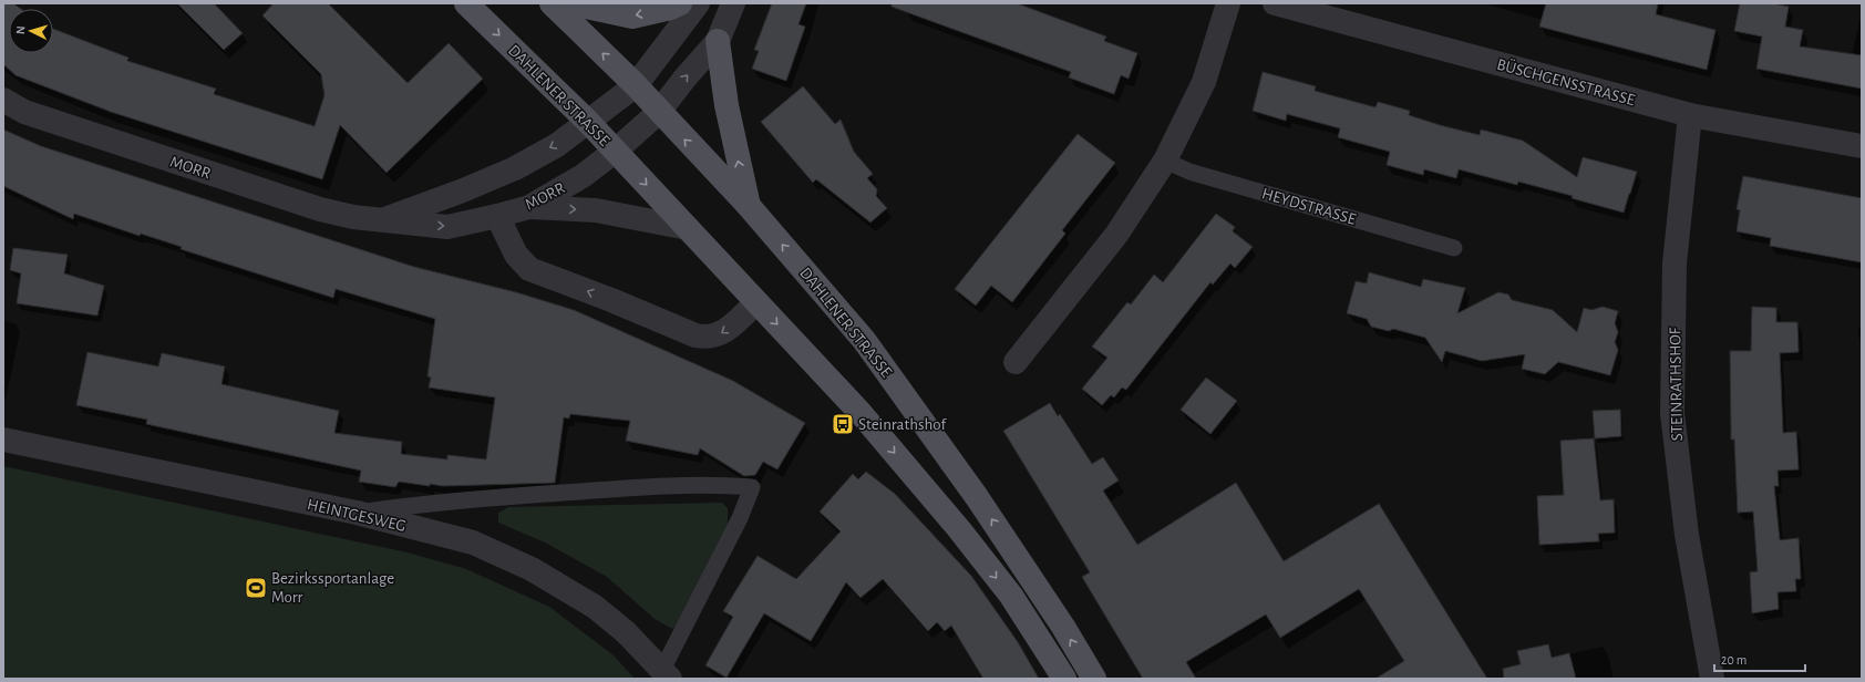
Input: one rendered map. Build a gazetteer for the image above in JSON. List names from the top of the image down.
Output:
{
  "streets": {
    "main road": ["DAHLENER STRASSE"],
    "street": [
      "BÜSCHGENSSTRASSE",
      "MORR",
      "STEINRATHSHOF",
      "HEINTGESWEG"
    ],
    "lane": ["HEYDSTRASSE"]
  },
  "crossings": [
    ["BÜSCHGENSSTRASSE", "STEINRATHSHOF"],
    ["DAHLENER STRASSE", "MORR"]
  ],
  "places": {
    "bus stop": ["Steinrathshof"],
    "sports": ["Bezirkssportanlage Morr"]
  },
  "scale_bar": "20 m",
  "north": "left"
}
